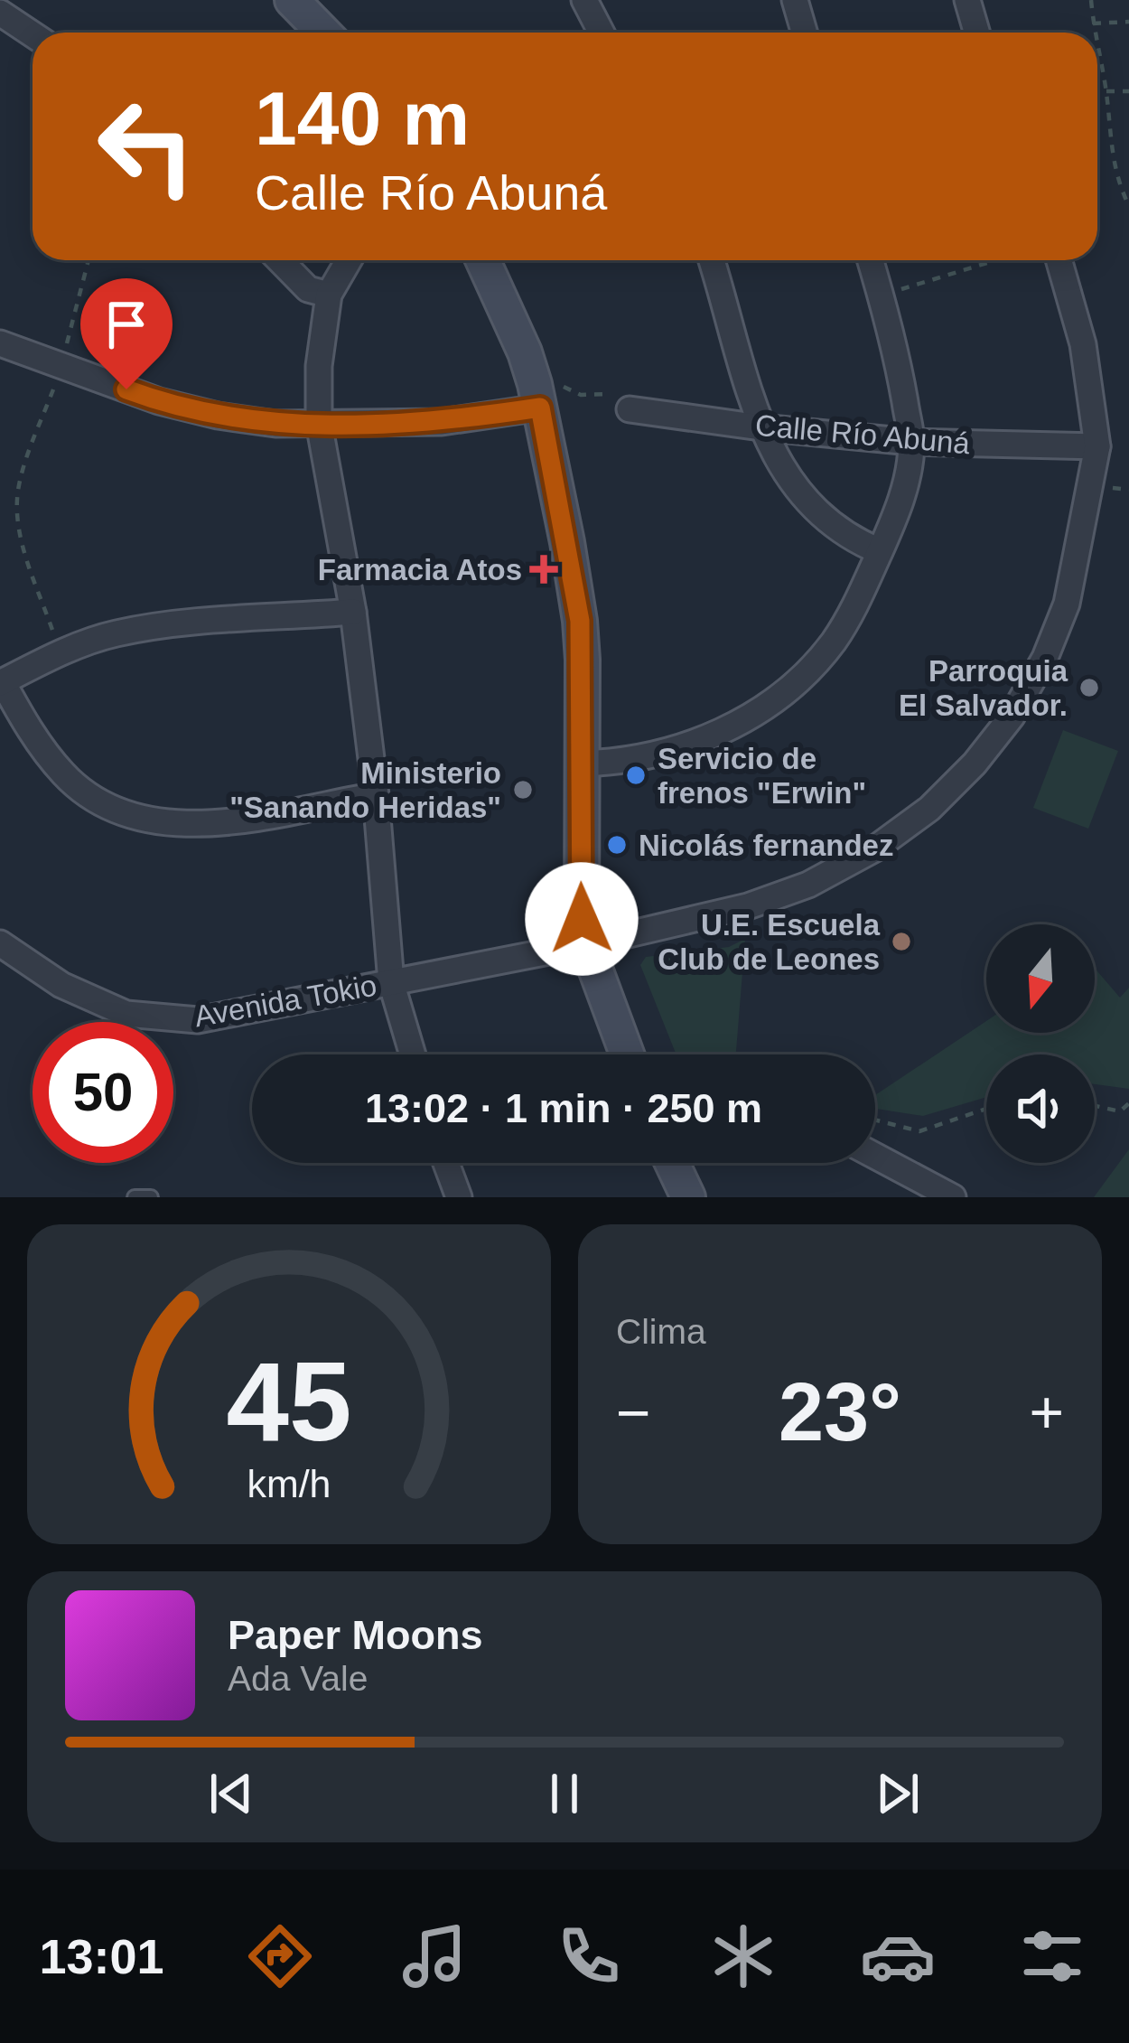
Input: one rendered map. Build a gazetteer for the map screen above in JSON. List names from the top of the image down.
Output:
{
  "streets": {
    "street": ["Calle Río Abuná", "Avenida Tokio"]
  },
  "crossings": [
    ["Calle Río Abuná", "Avenida Tokio"]
  ],
  "places": {
    "health": ["Farmacia Atos"],
    "other": [
      "Parroquia El Salvador.",
      "Servicio de frenos \"Erwin\"",
      "Ministerio \"Sanando Heridas\"",
      "Nicolás fernandez",
      "U.E. Escuela Club de Leones"
    ]
  },
  "north": "bottom",
  "page": {
    "turn": ["140 m", "Calle Río Abuná"],
    "limit": "50",
    "trip": "13:02 · 1 min · 250 m",
    "tile": "Clima",
    "heat": ["−", "23°", "+"],
    "song": ["Paper Moons", "Ada Vale"],
    "tabs": "13:01",
    "gauge": ["45", "km/h"]
  }
}
